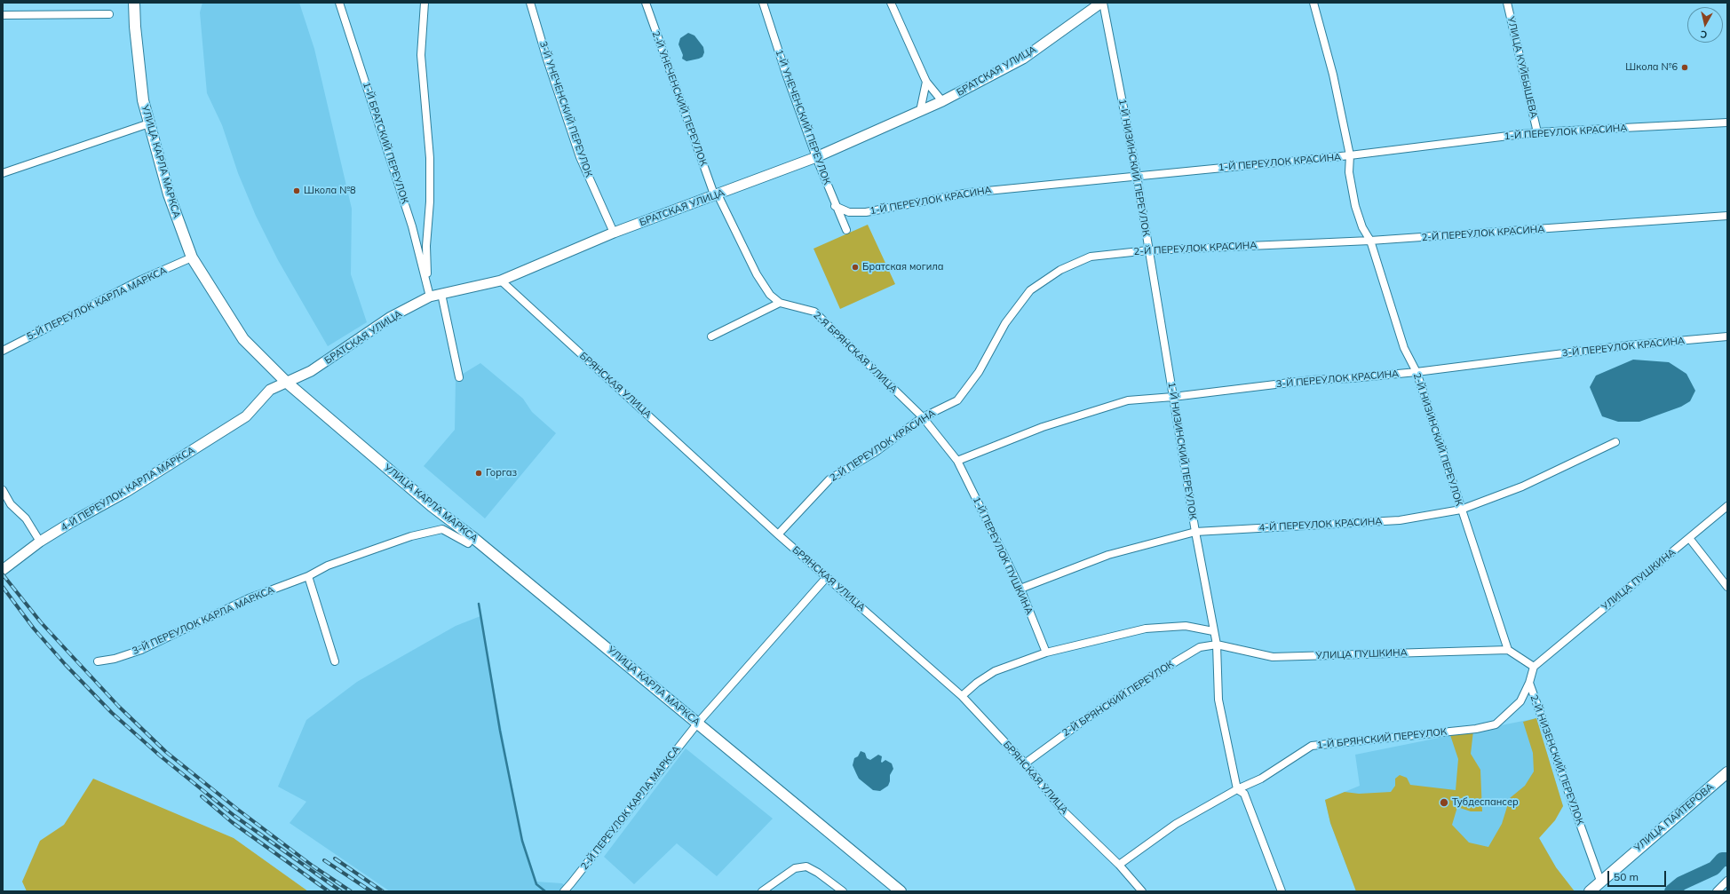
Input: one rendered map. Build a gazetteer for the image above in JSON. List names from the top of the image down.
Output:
{
  "streets": {
    "main road": ["УЛИЦА КАРЛА МАРКСА", "УЛИЦА ПАЙТЕРОВА"],
    "street": [
      "УЛИЦА КУЙБЫШЕВА",
      "БРАТСКАЯ УЛИЦА",
      "2-Й УНЕЧЕНСКИЙ ПЕРЕУЛОК",
      "3-Й УНЕЧЕНСКИЙ ПЕРЕУЛОК",
      "1-Й УНЕЧЕНСКИЙ ПЕРЕУЛОК",
      "1-Й ПЕРЕУЛОК КРАСИНА",
      "1-Й БРАТСКИЙ ПЕРЕУЛОК",
      "1-Й НИЗИНСКИЙ ПЕРЕУЛОК",
      "2-Й ПЕРЕУЛОК КРАСИНА",
      "5-Й ПЕРЕУЛОК КАРЛА МАРКСА",
      "3-Й ПЕРЕУЛОК КРАСИНА",
      "2-Я БРЯНСКАЯ УЛИЦА",
      "БРЯНСКАЯ УЛИЦА",
      "2-Й НИЗИНСКИЙ ПЕРЕУЛОК",
      "4-Й ПЕРЕУЛОК КАРЛА МАРКСА",
      "4-Й ПЕРЕУЛОК КРАСИНА",
      "1-Й ПЕРЕУЛОК ПУШКИНА",
      "УЛИЦА ПУШКИНА",
      "3-Й ПЕРЕУЛОК КАРЛА МАРКСА",
      "2-Й БРЯНСКИЙ ПЕРЕУЛОК",
      "1-Й БРЯНСКИЙ ПЕРЕУЛОК",
      "2-Й НИЗЕНСКИЙ ПЕРЕУЛОК",
      "2-Й ПЕРЕУЛОК КАРЛА МАРКСА"
    ]
  },
  "crossings": [
    ["УЛИЦА КУЙБЫШЕВА", "1-Й ПЕРЕУЛОК КРАСИНА"],
    ["БРАТСКАЯ УЛИЦА", "2-Й УНЕЧЕНСКИЙ ПЕРЕУЛОК"],
    ["БРАТСКАЯ УЛИЦА", "3-Й УНЕЧЕНСКИЙ ПЕРЕУЛОК"],
    ["БРАТСКАЯ УЛИЦА", "1-Й УНЕЧЕНСКИЙ ПЕРЕУЛОК"],
    ["БРАТСКАЯ УЛИЦА", "1-Й БРАТСКИЙ ПЕРЕУЛОК"],
    ["БРАТСКАЯ УЛИЦА", "УЛИЦА КАРЛА МАРКСА"],
    ["БРАТСКАЯ УЛИЦА", "1-Й НИЗИНСКИЙ ПЕРЕУЛОК"],
    ["БРАТСКАЯ УЛИЦА", "БРЯНСКАЯ УЛИЦА"],
    ["БРАТСКАЯ УЛИЦА", "4-Й ПЕРЕУЛОК КАРЛА МАРКСА"],
    ["1-Й УНЕЧЕНСКИЙ ПЕРЕУЛОК", "1-Й ПЕРЕУЛОК КРАСИНА"],
    ["1-Й ПЕРЕУЛОК КРАСИНА", "1-Й НИЗИНСКИЙ ПЕРЕУЛОК"],
    ["1-Й ПЕРЕУЛОК КРАСИНА", "2-Й НИЗИНСКИЙ ПЕРЕУЛОК"],
    ["УЛИЦА КАРЛА МАРКСА", "5-Й ПЕРЕУЛОК КАРЛА МАРКСА"],
    ["УЛИЦА КАРЛА МАРКСА", "4-Й ПЕРЕУЛОК КАРЛА МАРКСА"],
    ["УЛИЦА КАРЛА МАРКСА", "3-Й ПЕРЕУЛОК КАРЛА МАРКСА"],
    ["УЛИЦА КАРЛА МАРКСА", "2-Й ПЕРЕУЛОК КАРЛА МАРКСА"],
    ["1-Й НИЗИНСКИЙ ПЕРЕУЛОК", "2-Й ПЕРЕУЛОК КРАСИНА"],
    ["1-Й НИЗИНСКИЙ ПЕРЕУЛОК", "3-Й ПЕРЕУЛОК КРАСИНА"],
    ["1-Й НИЗИНСКИЙ ПЕРЕУЛОК", "4-Й ПЕРЕУЛОК КРАСИНА"],
    ["1-Й НИЗИНСКИЙ ПЕРЕУЛОК", "УЛИЦА ПУШКИНА"],
    ["1-Й НИЗИНСКИЙ ПЕРЕУЛОК", "2-Й БРЯНСКИЙ ПЕРЕУЛОК"],
    ["1-Й НИЗИНСКИЙ ПЕРЕУЛОК", "1-Й БРЯНСКИЙ ПЕРЕУЛОК"],
    ["2-Й ПЕРЕУЛОК КРАСИНА", "2-Я БРЯНСКАЯ УЛИЦА"],
    ["2-Й ПЕРЕУЛОК КРАСИНА", "БРЯНСКАЯ УЛИЦА"],
    ["2-Й ПЕРЕУЛОК КРАСИНА", "2-Й НИЗИНСКИЙ ПЕРЕУЛОК"],
    ["3-Й ПЕРЕУЛОК КРАСИНА", "2-Я БРЯНСКАЯ УЛИЦА"],
    ["3-Й ПЕРЕУЛОК КРАСИНА", "2-Й НИЗИНСКИЙ ПЕРЕУЛОК"],
    ["3-Й ПЕРЕУЛОК КРАСИНА", "1-Й ПЕРЕУЛОК ПУШКИНА"],
    ["2-Я БРЯНСКАЯ УЛИЦА", "1-Й ПЕРЕУЛОК ПУШКИНА"],
    ["БРЯНСКАЯ УЛИЦА", "2-Й БРЯНСКИЙ ПЕРЕУЛОК"],
    ["БРЯНСКАЯ УЛИЦА", "1-Й БРЯНСКИЙ ПЕРЕУЛОК"],
    ["БРЯНСКАЯ УЛИЦА", "2-Й ПЕРЕУЛОК КАРЛА МАРКСА"],
    ["2-Й НИЗИНСКИЙ ПЕРЕУЛОК", "4-Й ПЕРЕУЛОК КРАСИНА"],
    ["2-Й НИЗИНСКИЙ ПЕРЕУЛОК", "УЛИЦА ПУШКИНА"],
    ["4-Й ПЕРЕУЛОК КРАСИНА", "1-Й ПЕРЕУЛОК ПУШКИНА"],
    ["УЛИЦА ПУШКИНА", "2-Й БРЯНСКИЙ ПЕРЕУЛОК"],
    ["УЛИЦА ПУШКИНА", "2-Й НИЗЕНСКИЙ ПЕРЕУЛОК"],
    ["1-Й БРЯНСКИЙ ПЕРЕУЛОК", "2-Й НИЗЕНСКИЙ ПЕРЕУЛОК"],
    ["2-Й НИЗЕНСКИЙ ПЕРЕУЛОК", "УЛИЦА ПАЙТЕРОВА"]
  ],
  "places": [
    "Школа №6",
    "Школа №8",
    "Братская могила",
    "Горгаз",
    "Тубдеспансер"
  ],
  "scale_bar": "50 m",
  "north": "bottom"
}
